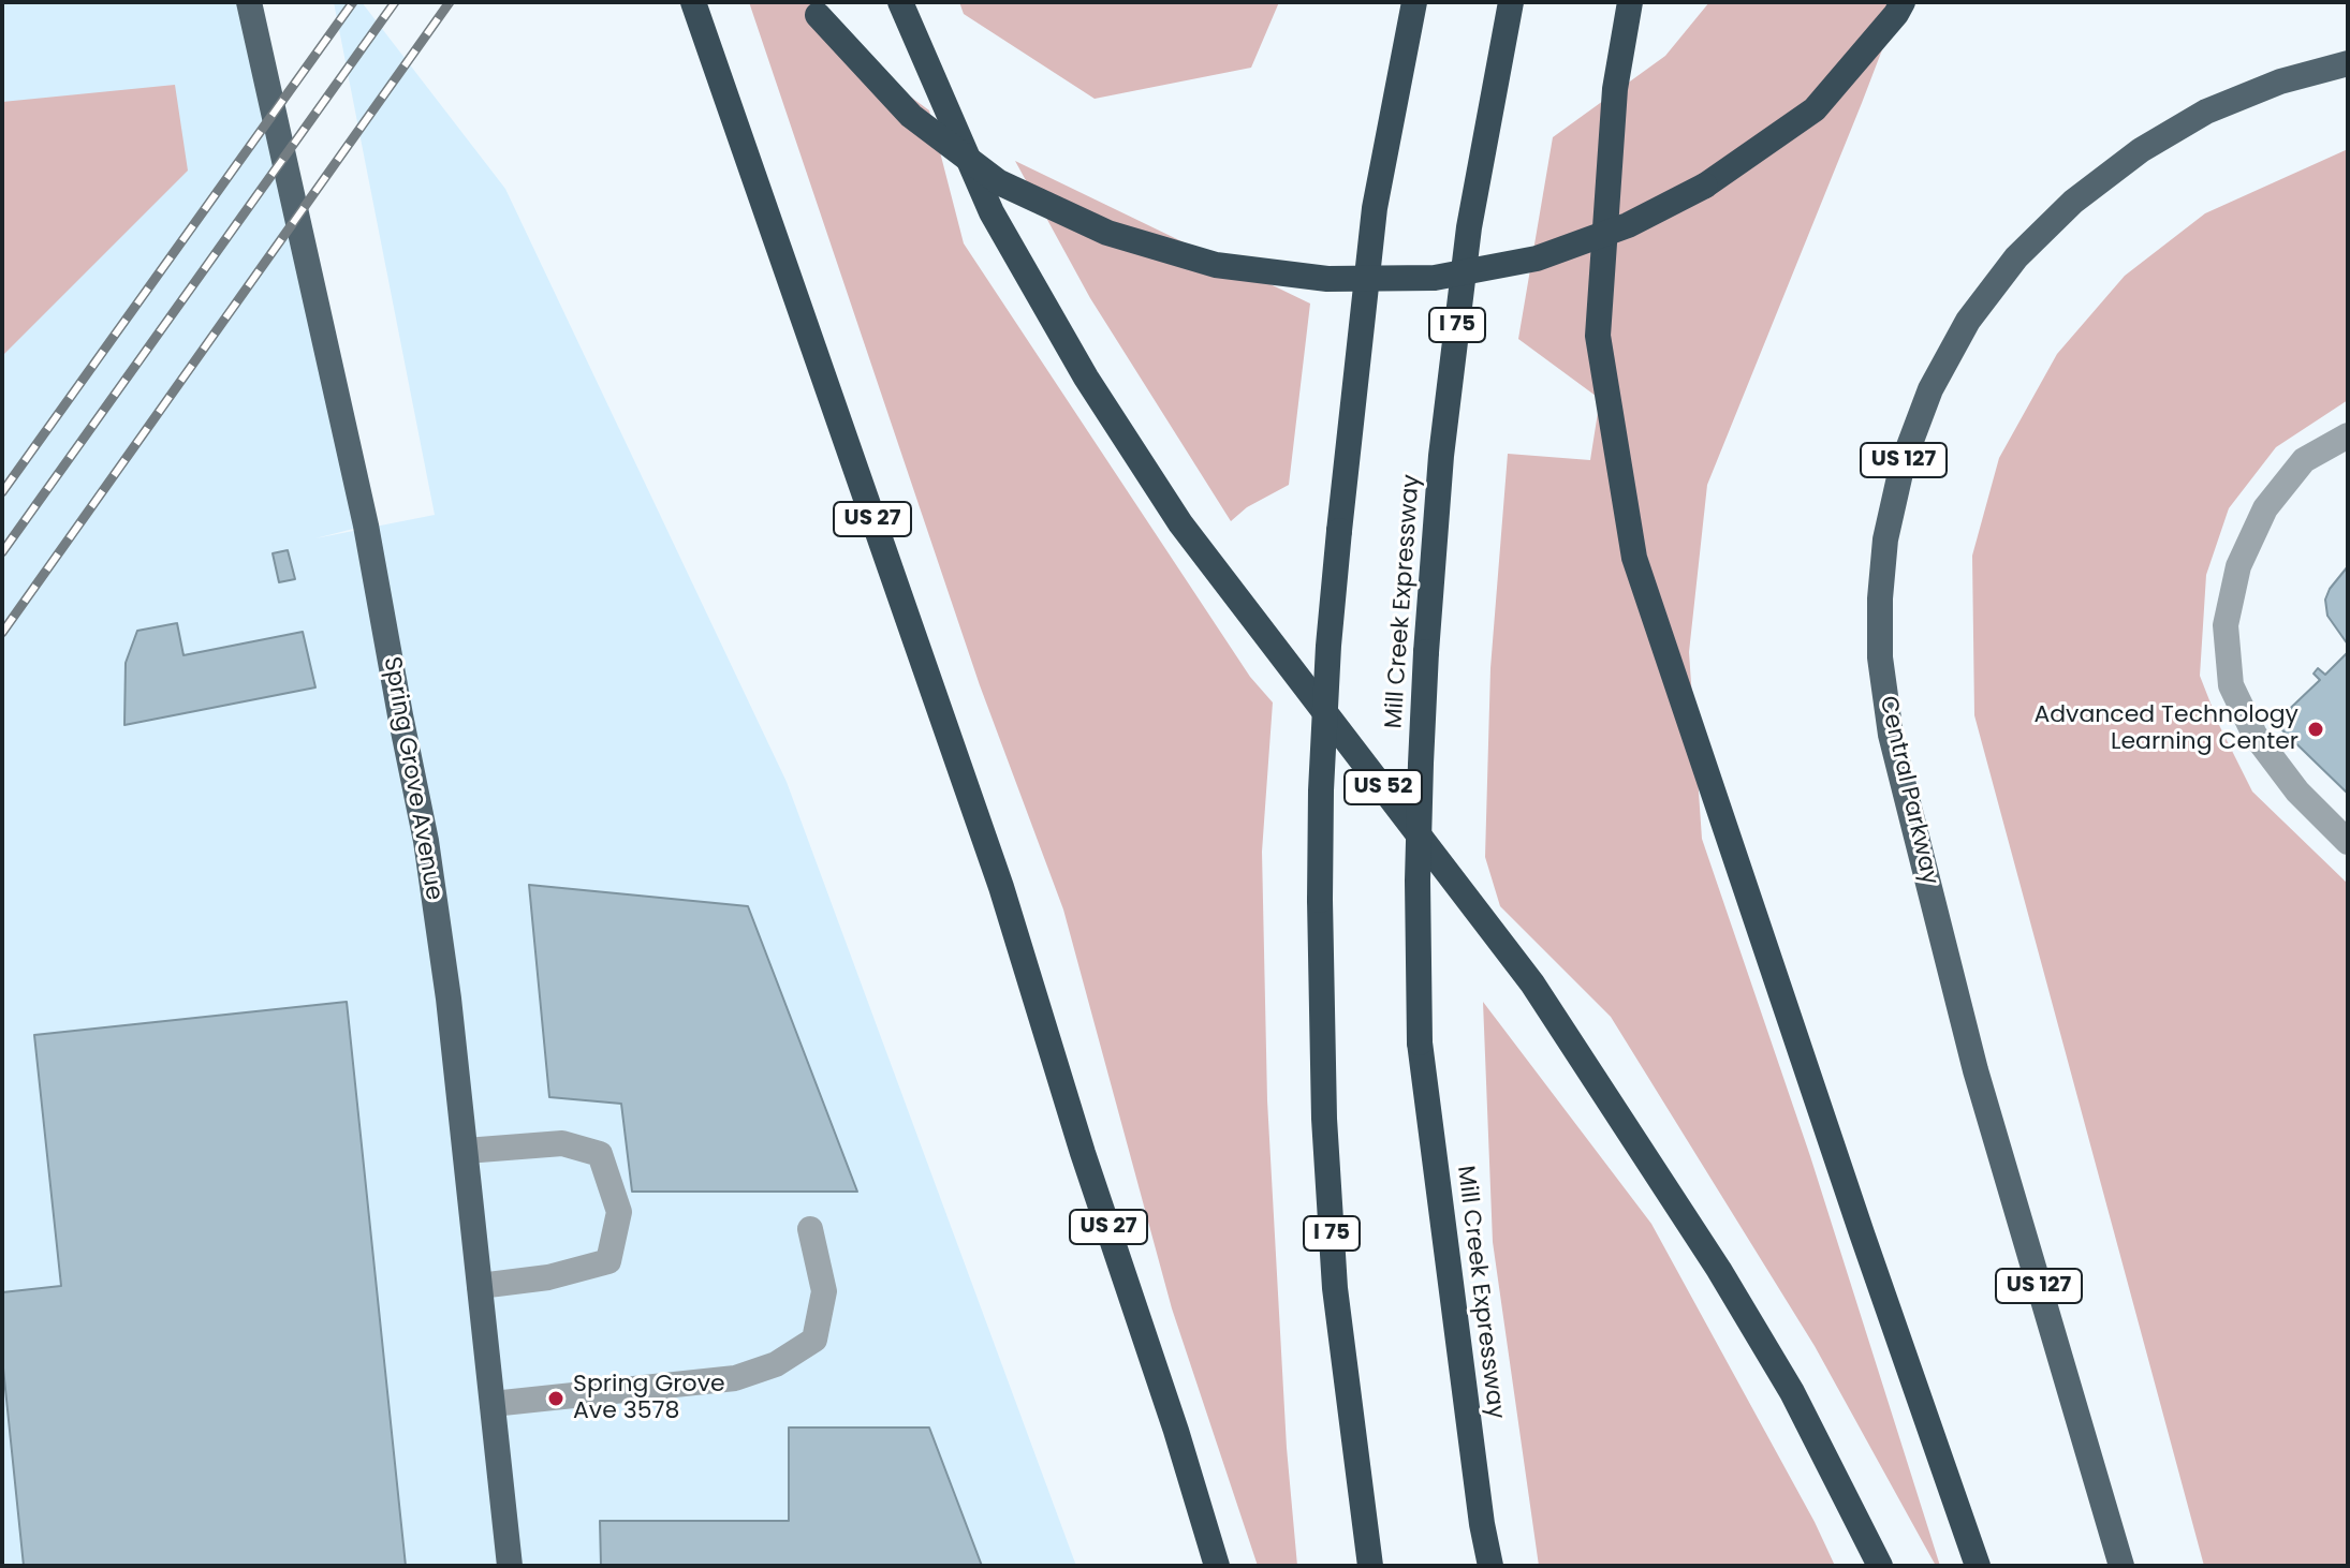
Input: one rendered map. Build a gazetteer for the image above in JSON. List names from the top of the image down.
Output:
{
  "streets": {
    "highway": [
      "I 75",
      "US 27",
      "Mill Creek Expressway",
      "US 52"
    ],
    "main road": ["US 127", "Spring Grove Avenue", "Central Parkway"]
  },
  "places": ["Advanced Technology Learning Center", "Spring Grove Ave 3578"]
}
